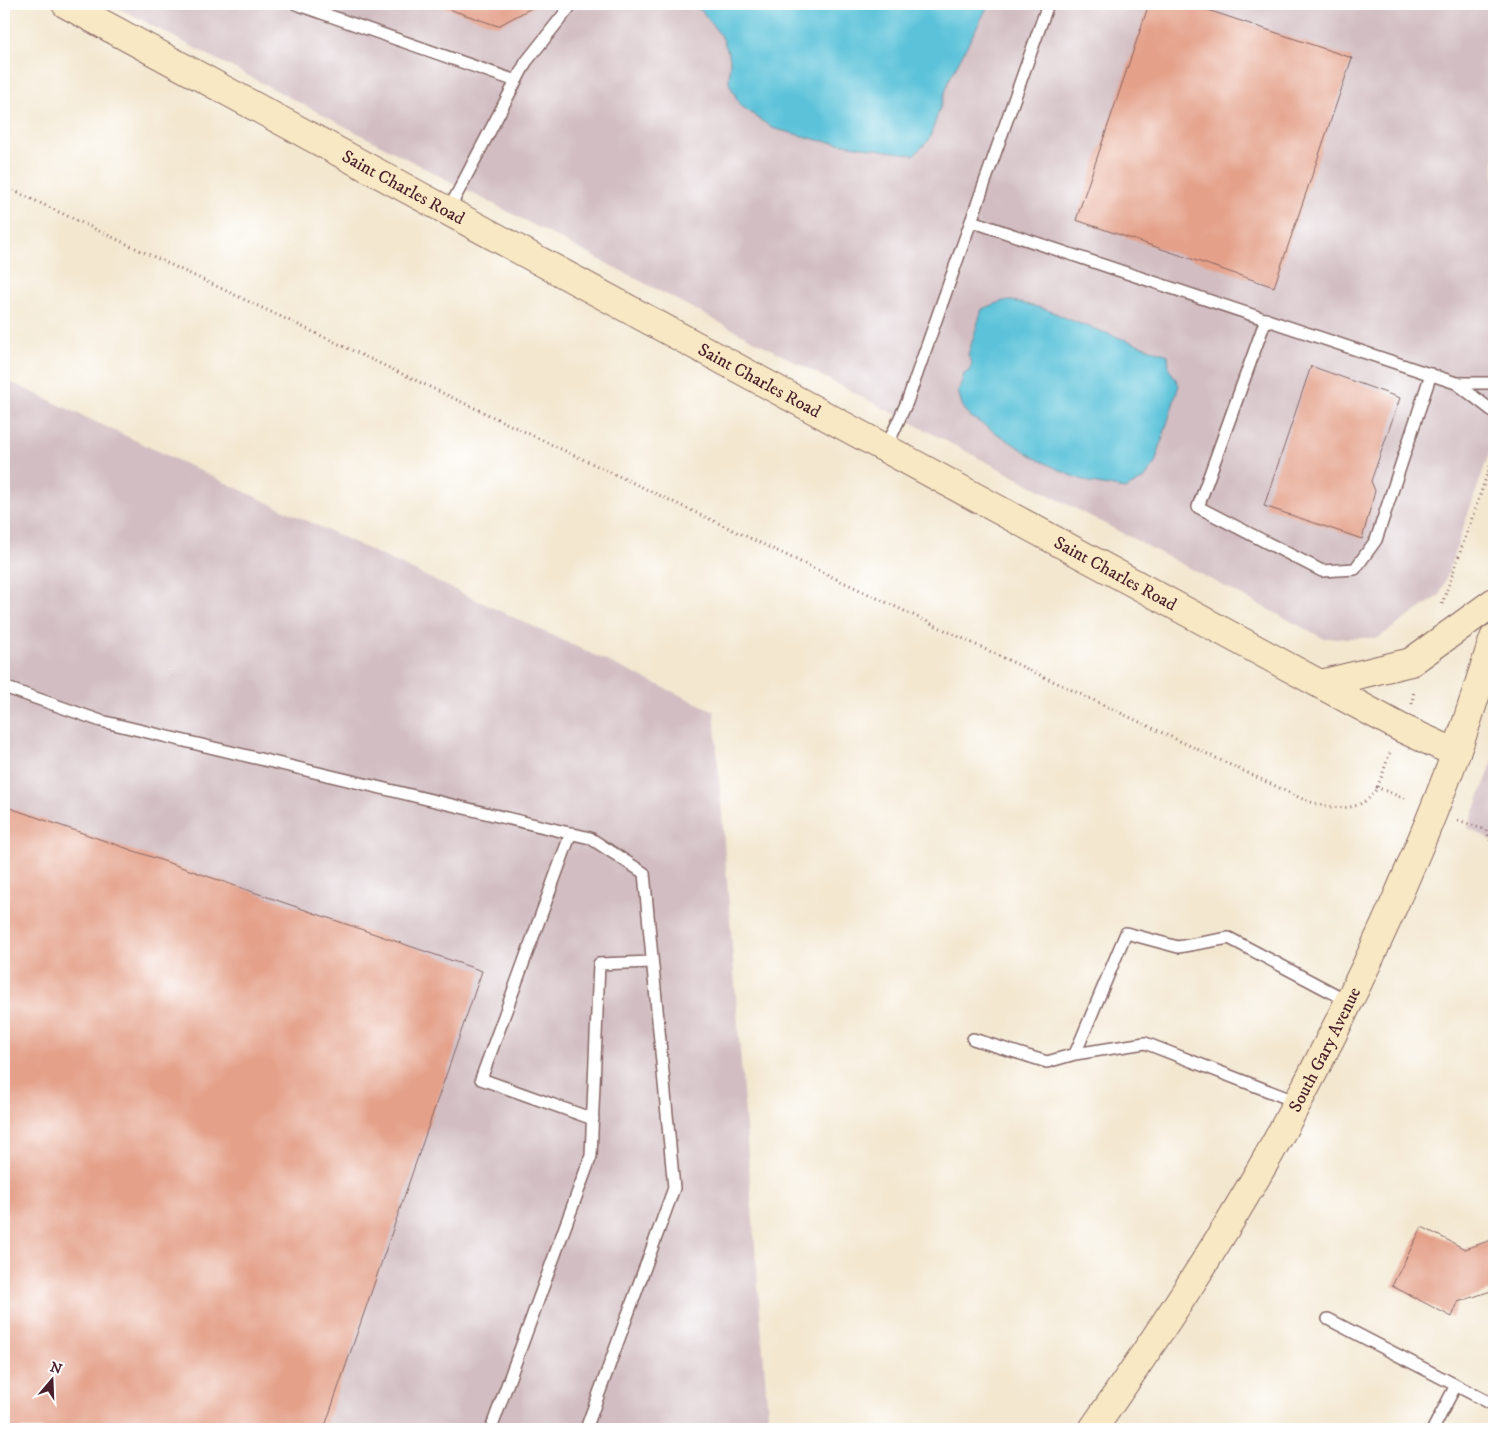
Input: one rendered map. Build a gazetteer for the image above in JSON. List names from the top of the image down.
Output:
{
  "streets": {
    "street": ["Saint Charles Road", "South Gary Avenue"]
  },
  "crossings": [
    ["Saint Charles Road", "South Gary Avenue"]
  ],
  "north": "top"
}
